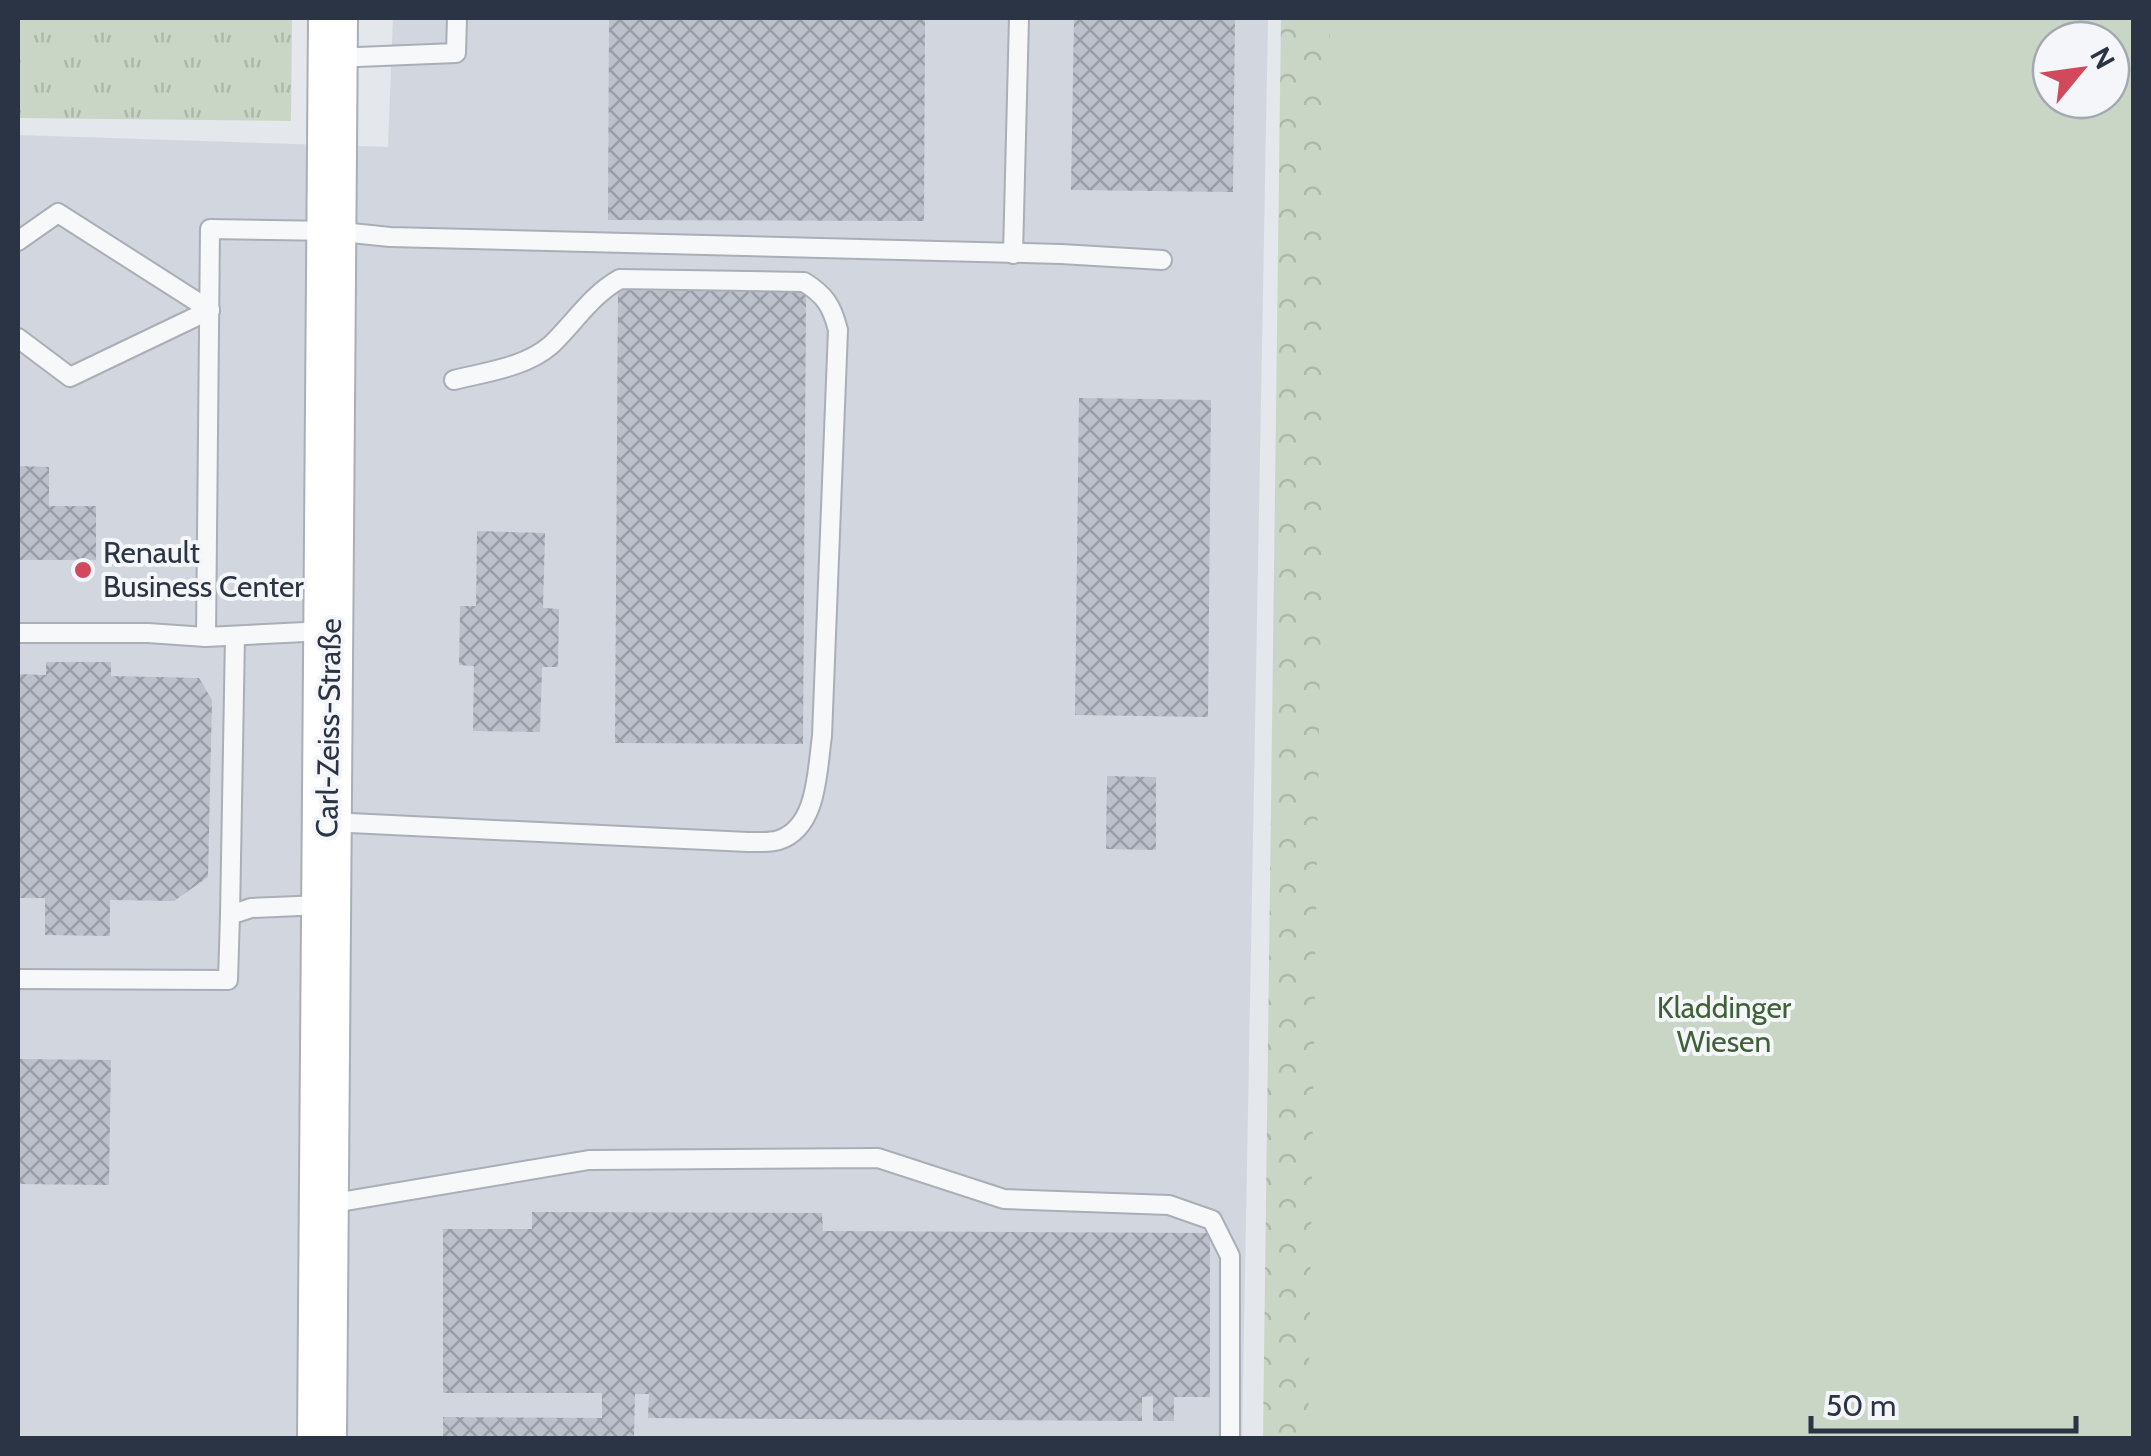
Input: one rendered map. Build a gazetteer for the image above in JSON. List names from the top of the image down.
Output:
{
  "streets": {
    "main road": ["Carl-Zeiss-Straße"]
  },
  "parks": ["Kladdinger Wiesen"],
  "places": ["Renault Business Center"],
  "scale_bar": "50 m",
  "north": "top right"
}
